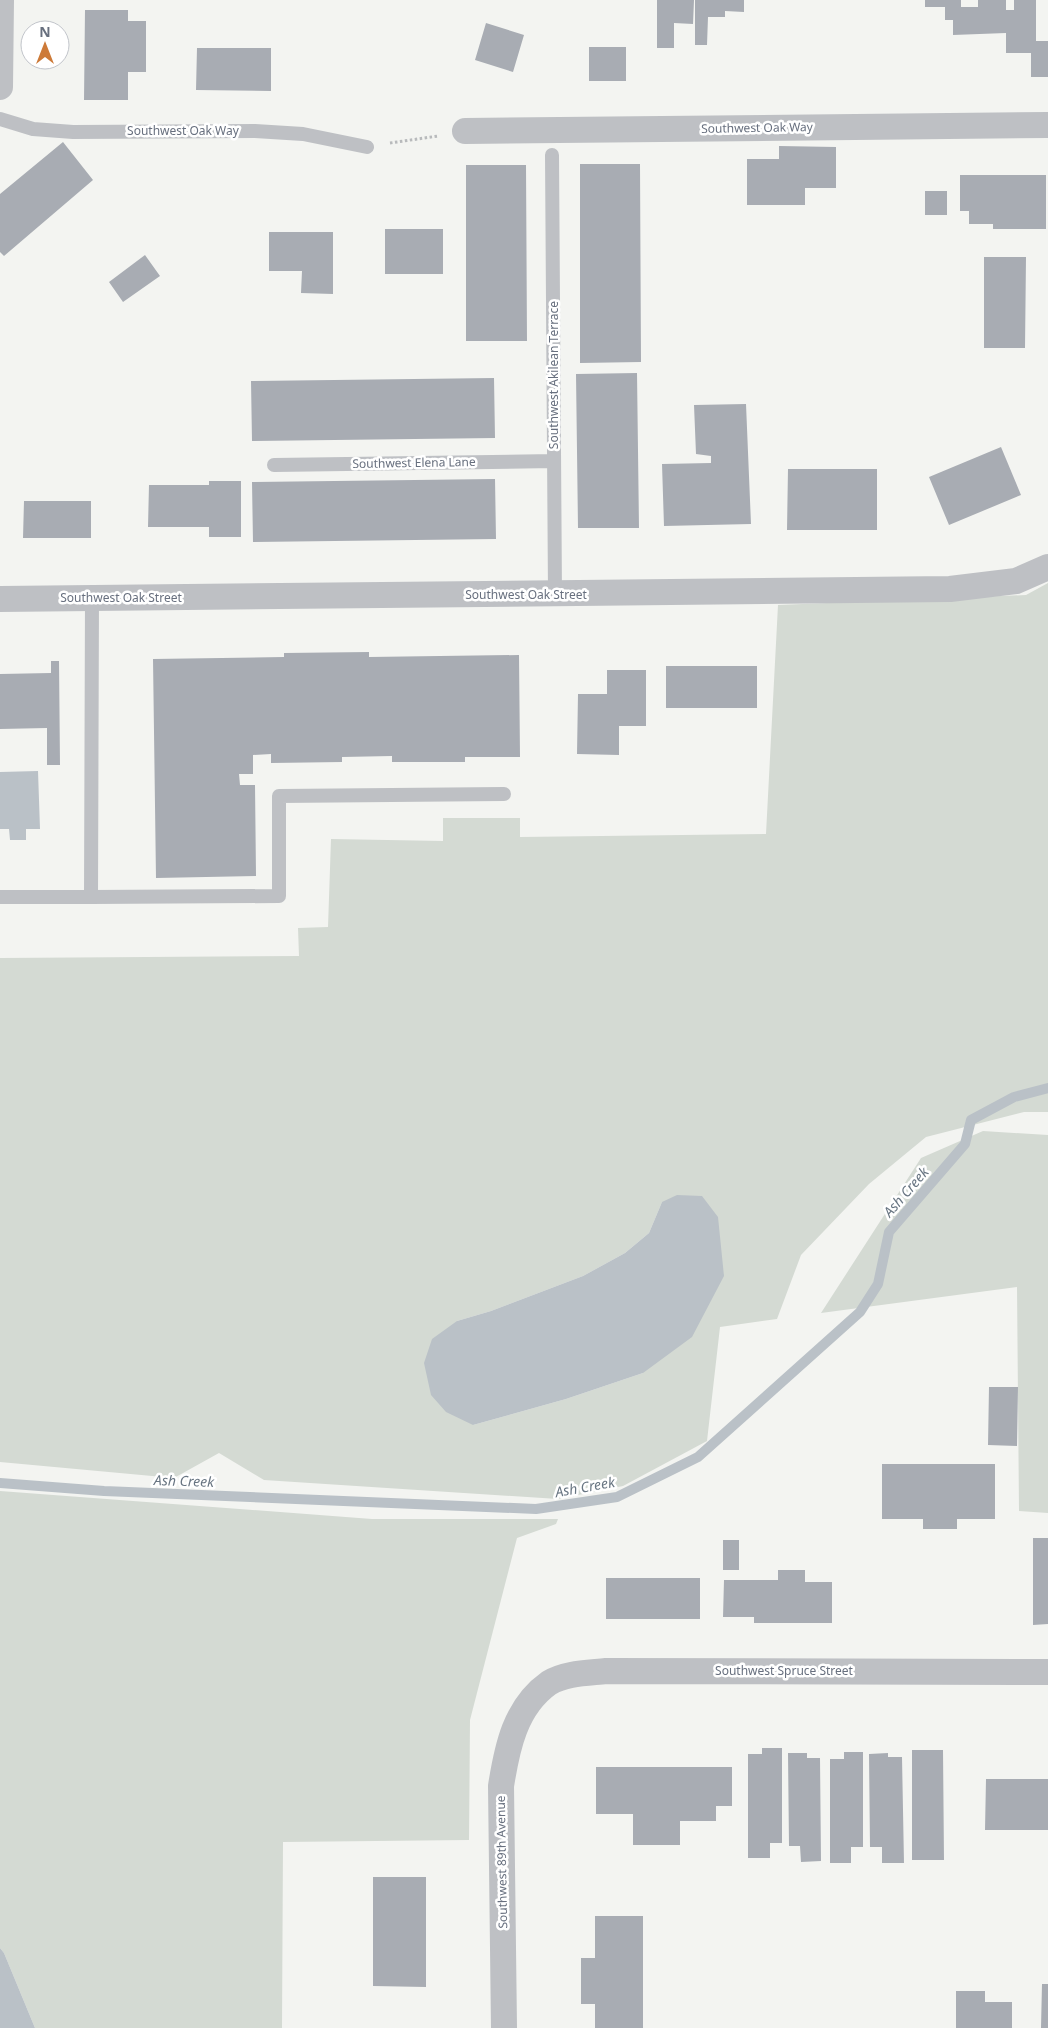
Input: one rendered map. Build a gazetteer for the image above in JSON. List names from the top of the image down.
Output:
{
  "streets": {
    "street": [
      "Southwest Oak Way",
      "Southwest Oak Street",
      "Southwest Spruce Street",
      "Southwest 89th Avenue"
    ],
    "lane": ["Southwest Akilean Terrace", "Southwest Elena Lane"]
  },
  "crossings": [
    ["Southwest Akilean Terrace", "Southwest Elena Lane"],
    ["Southwest Akilean Terrace", "Southwest Oak Street"],
    ["Southwest Spruce Street", "Southwest 89th Avenue"]
  ],
  "water": ["Ash Creek"],
  "north": "top"
}
